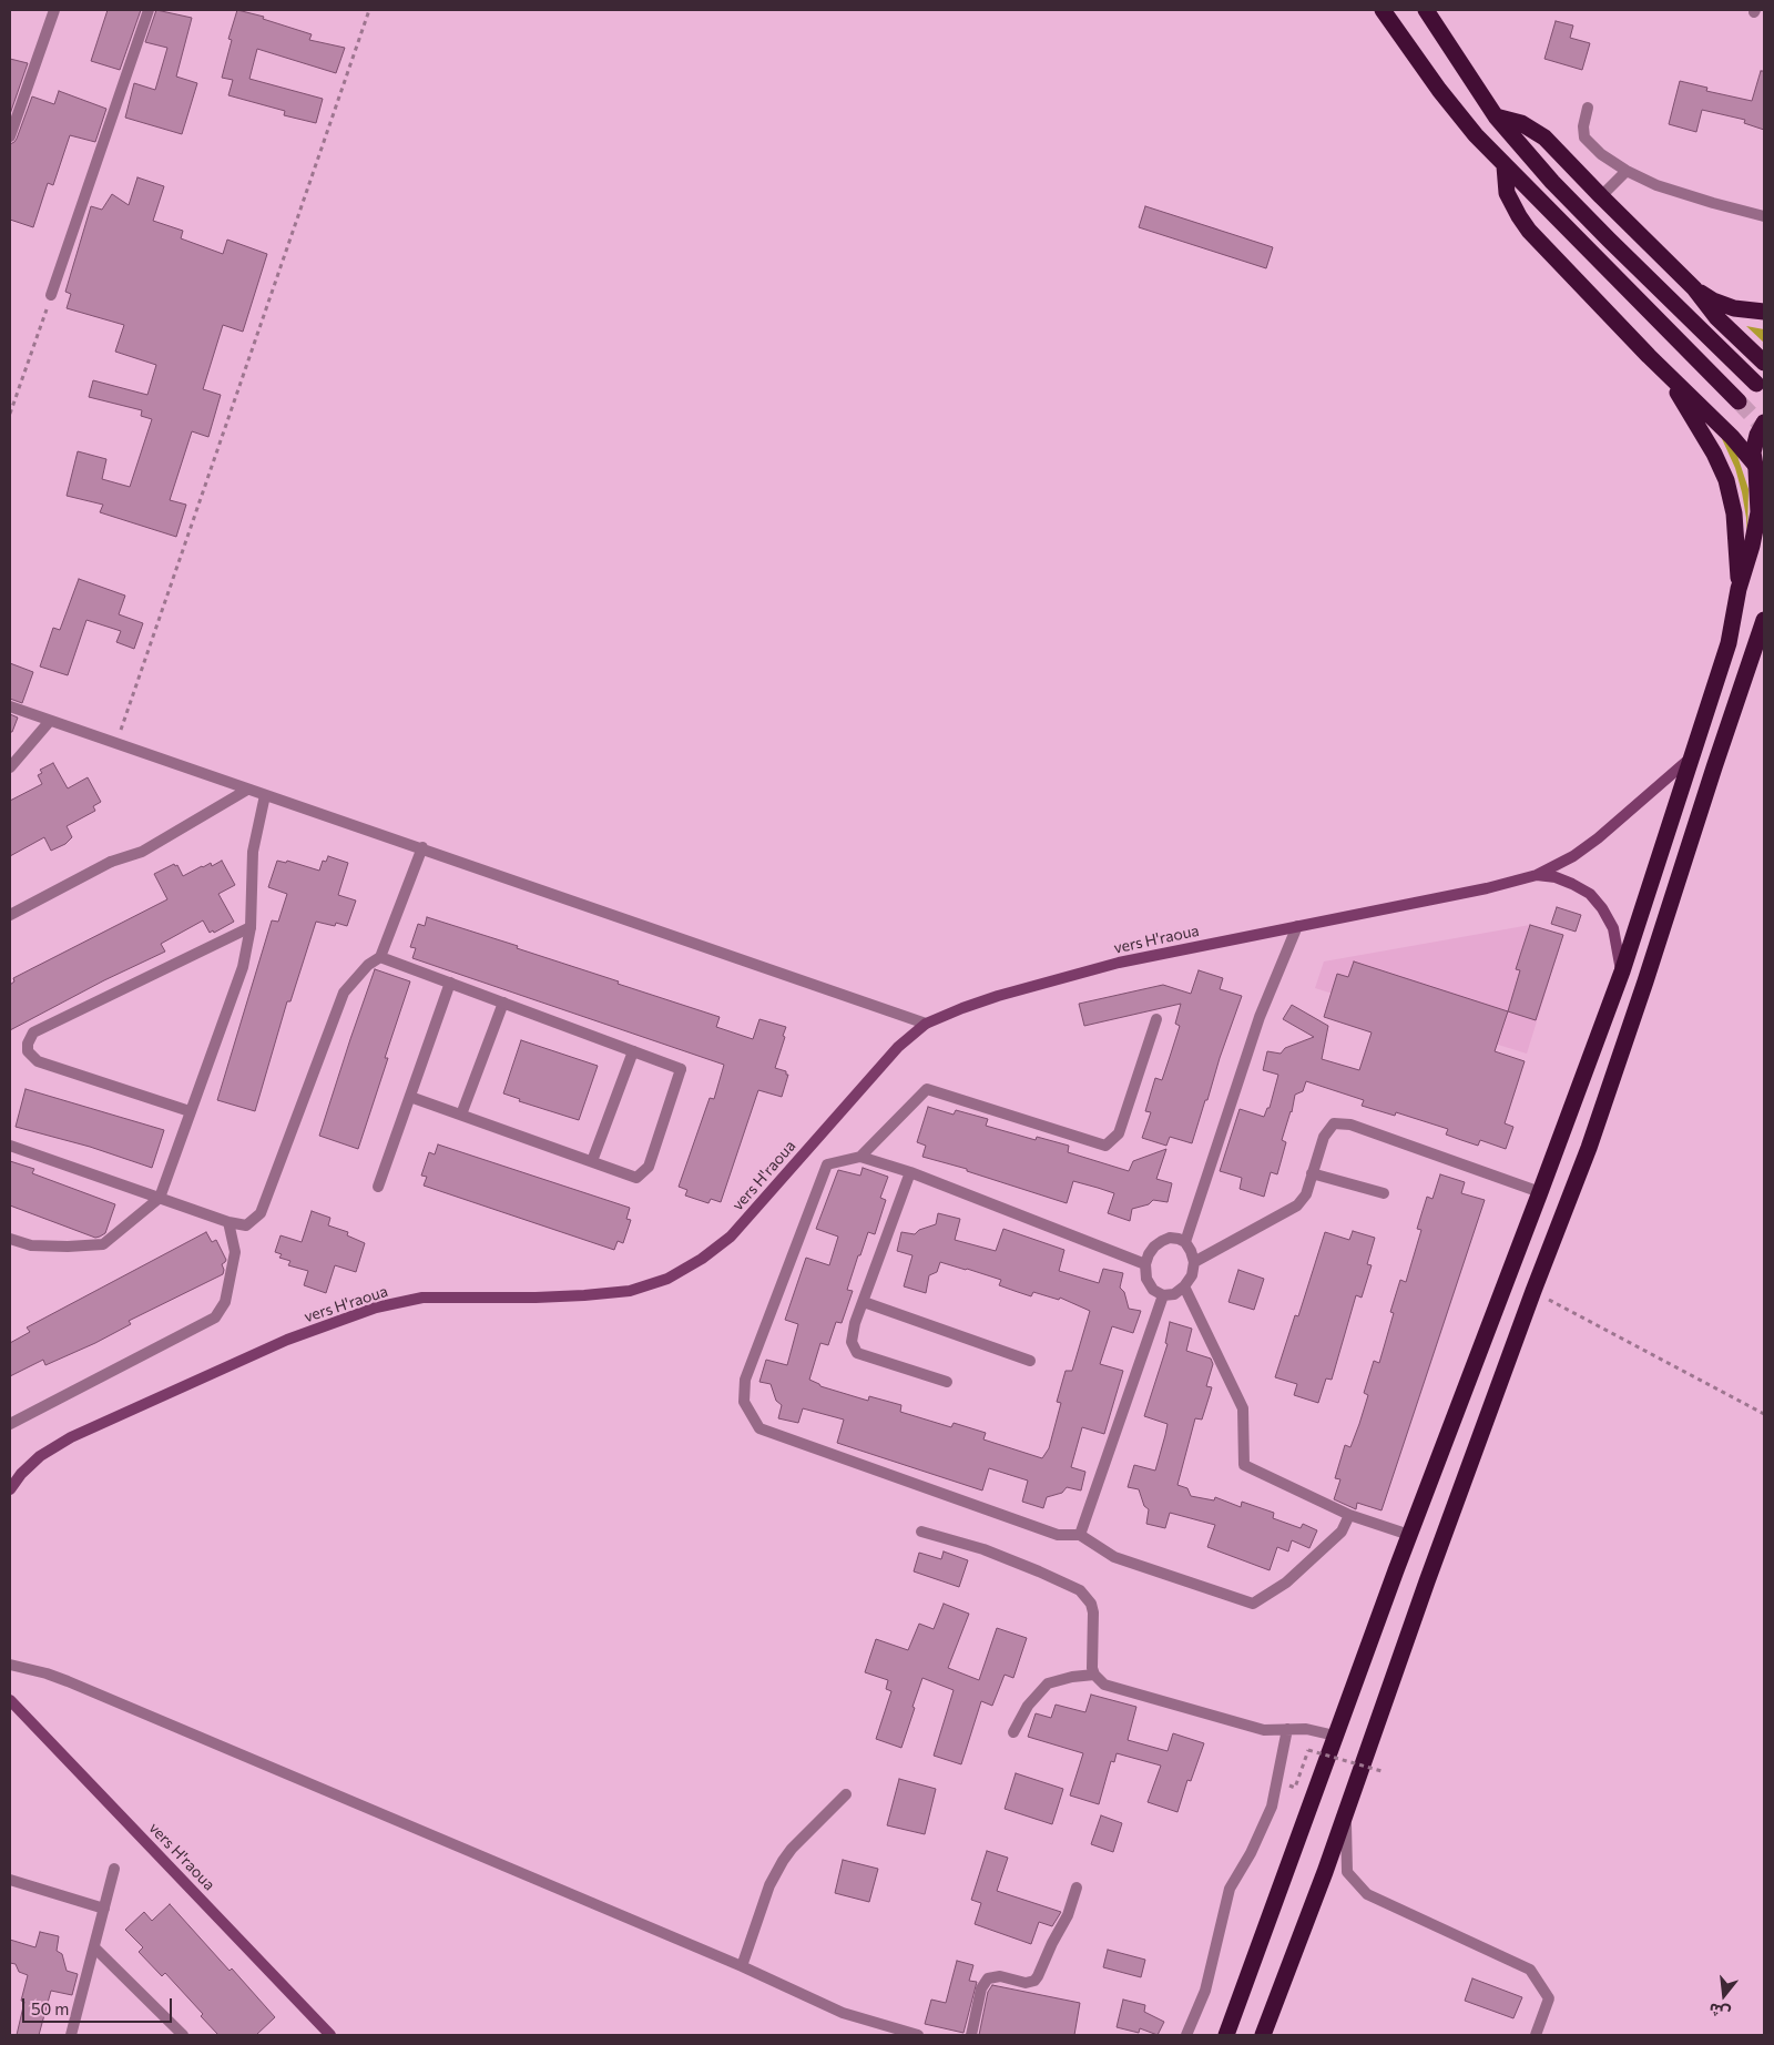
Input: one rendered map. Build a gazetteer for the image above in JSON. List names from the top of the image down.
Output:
{
  "streets": {
    "street": ["vers H'raoua"]
  },
  "scale_bar": "50 m",
  "north": "bottom"
}
